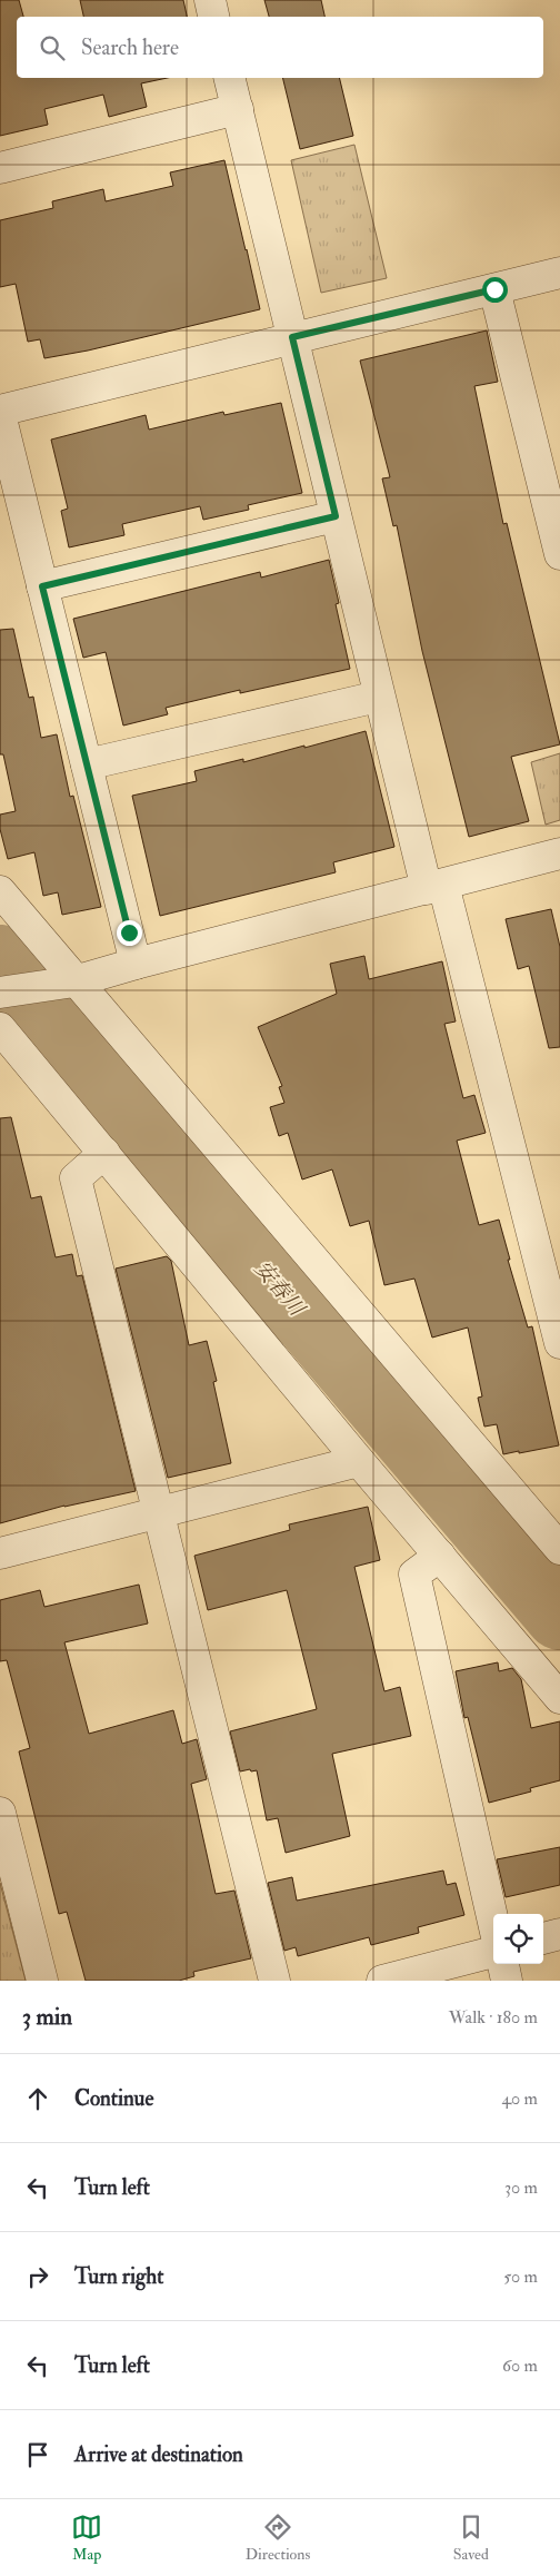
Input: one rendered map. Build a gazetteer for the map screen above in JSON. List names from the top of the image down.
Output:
{
  "water": ["安春川"],
  "page": {
    "search": "Search here",
    "heading": ["3 min", "Walk · 180 m"],
    "list": [
      ["Continue", "40 m"],
      ["Turn left", "30 m"],
      ["Turn right", "50 m"],
      ["Turn left", "60 m"],
      "Arrive at destination"
    ],
    "nav": ["Map", "Directions", "Saved"]
  }
}
